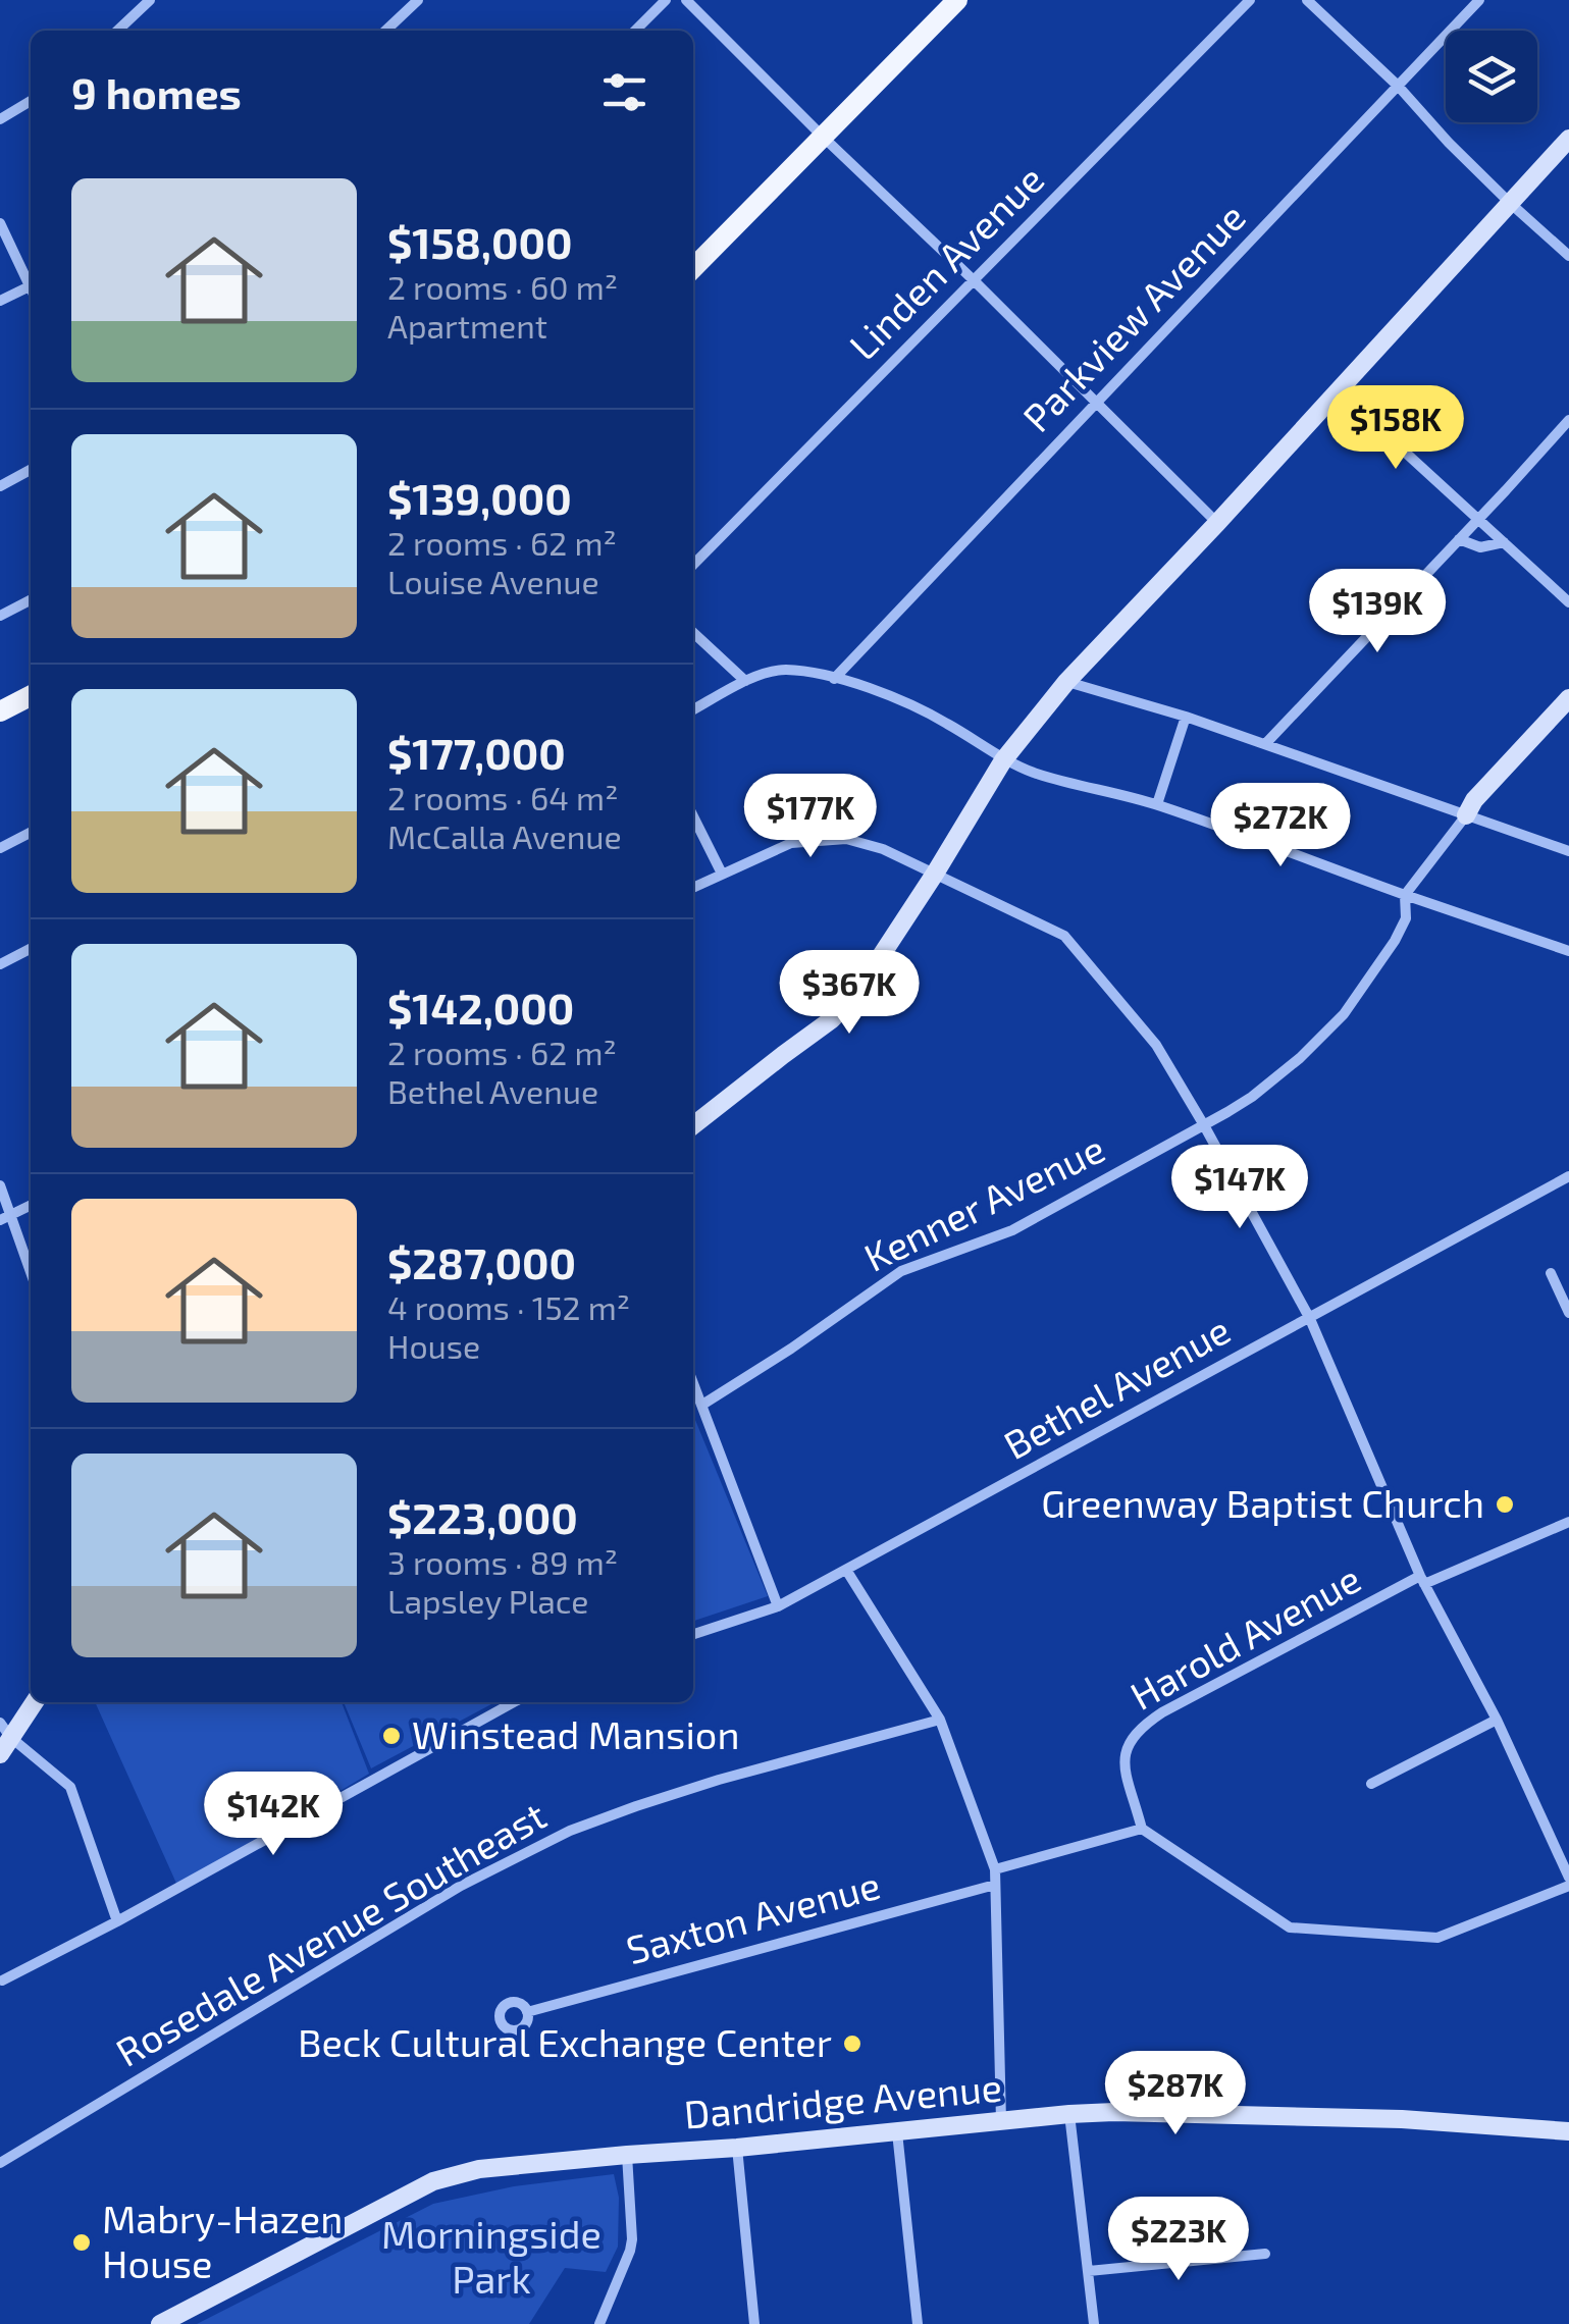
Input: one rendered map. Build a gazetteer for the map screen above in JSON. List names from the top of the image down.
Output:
{
  "streets": {
    "street": [
      "Linden Avenue",
      "Parkview Avenue",
      "Kenner Avenue",
      "Bethel Avenue",
      "Harold Avenue",
      "Saxton Avenue",
      "Rosedale Avenue Southeast",
      "Dandridge Avenue"
    ]
  },
  "parks": ["Morningside Park"],
  "places": [
    "Greenway Baptist Church",
    "Winstead Mansion",
    "Beck Cultural Exchange Center",
    "Mabry-Hazen House"
  ],
  "page": {
    "heading": "9 homes",
    "list": [
      {
        "name": "$158,000",
        "note": "2 rooms · 60 m² · Apartment"
      },
      {
        "name": "$139,000",
        "note": "2 rooms · 62 m² · Louise Avenue"
      },
      {
        "name": "$177,000",
        "note": "2 rooms · 64 m² · McCalla Avenue"
      },
      {
        "name": "$142,000",
        "note": "2 rooms · 62 m² · Bethel Avenue"
      },
      {
        "name": "$287,000",
        "note": "4 rooms · 152 m² · House"
      },
      {
        "name": "$223,000",
        "note": "3 rooms · 89 m² · Lapsley Place"
      }
    ],
    "price": [
      "$158K",
      "$139K",
      "$177K",
      "$272K",
      "$367K",
      "$147K",
      "$142K",
      "$287K",
      "$223K"
    ]
  }
}
